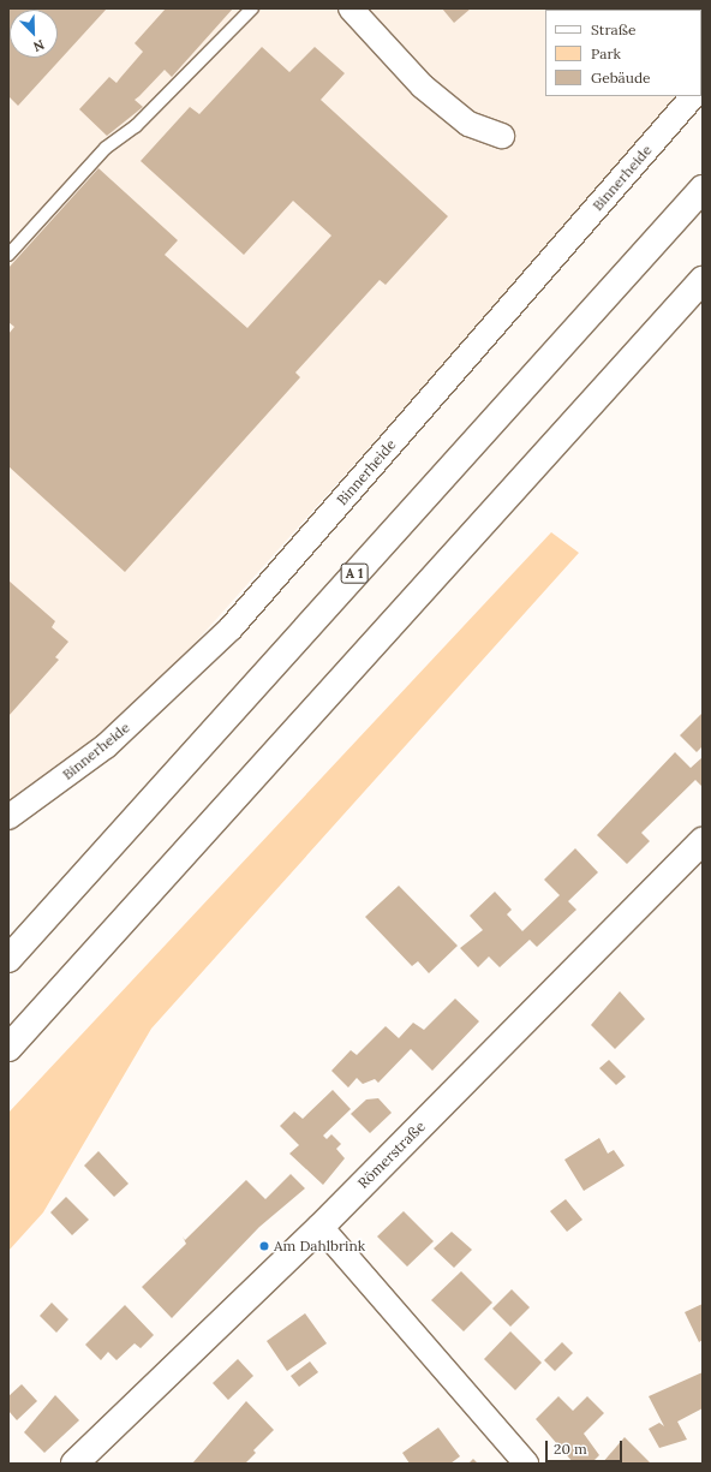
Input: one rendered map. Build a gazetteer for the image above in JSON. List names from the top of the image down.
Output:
{
  "streets": {
    "main road": ["A 1", "Römerstraße"],
    "street": ["Binnerheide"]
  },
  "places": ["Am Dahlbrink"],
  "legend": ["Straße", "Park", "Gebäude"],
  "scale_bar": "20 m",
  "north": "bottom right"
}
